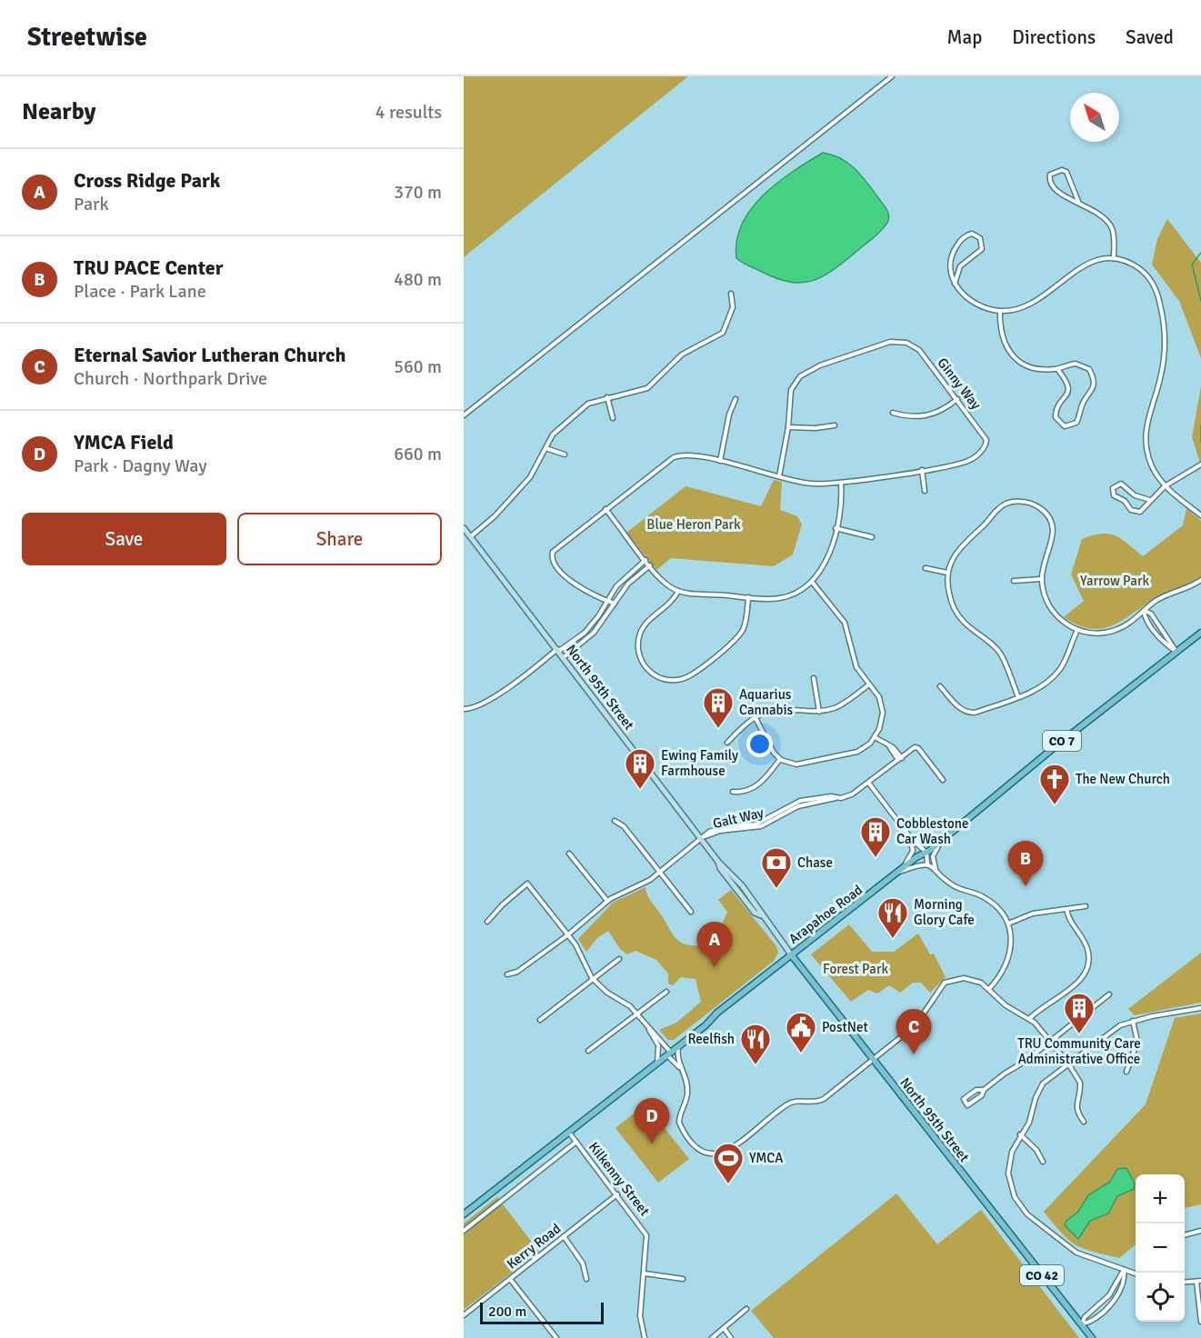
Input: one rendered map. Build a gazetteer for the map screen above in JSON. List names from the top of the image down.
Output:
{
  "streets": {
    "main road": [
      "North 95th Street",
      "CO 7",
      "Arapahoe Road",
      "CO 42"
    ],
    "street": [
      "Ginny Way",
      "Galt Way",
      "Kilkenny Street",
      "Kerry Road"
    ]
  },
  "crossings": [
    ["North 95th Street", "Galt Way"],
    ["North 95th Street", "Arapahoe Road"],
    ["Arapahoe Road", "Kilkenny Street"],
    ["Kilkenny Street", "Kerry Road"]
  ],
  "parks": ["Blue Heron Park", "Yarrow Park", "Forest Park"],
  "places": {
    "building": [
      "Aquarius Cannabis",
      "Ewing Family Farmhouse",
      "Cobblestone Car Wash",
      "TRU Community Care Administrative Office"
    ],
    "church": ["The New Church"],
    "bank": ["Chase"],
    "restaurant": ["Morning Glory Cafe", "Reelfish"],
    "public building": ["PostNet"],
    "sports": ["YMCA"]
  },
  "scale_bar": "200 m",
  "north": "top left",
  "page": {
    "header": "Streetwise",
    "nav": ["Map", "Directions", "Saved"],
    "heading": ["Nearby", "4 results"],
    "list": [
      {
        "mark": "A",
        "name": "Cross Ridge Park",
        "note": "Park",
        "value": "370 m"
      },
      {
        "mark": "B",
        "name": "TRU PACE Center",
        "note": "Place · Park Lane",
        "value": "480 m"
      },
      {
        "mark": "C",
        "name": "Eternal Savior Lutheran Church",
        "note": "Church · Northpark Drive",
        "value": "560 m"
      },
      {
        "mark": "D",
        "name": "YMCA Field",
        "note": "Park · Dagny Way",
        "value": "660 m"
      }
    ],
    "buttons": ["Save", "Share"],
    "pins": [
      "B",
      "A",
      "C",
      "D"
    ],
    "map_buttons": ["+", "−"],
    "scale": "200 m"
  }
}
